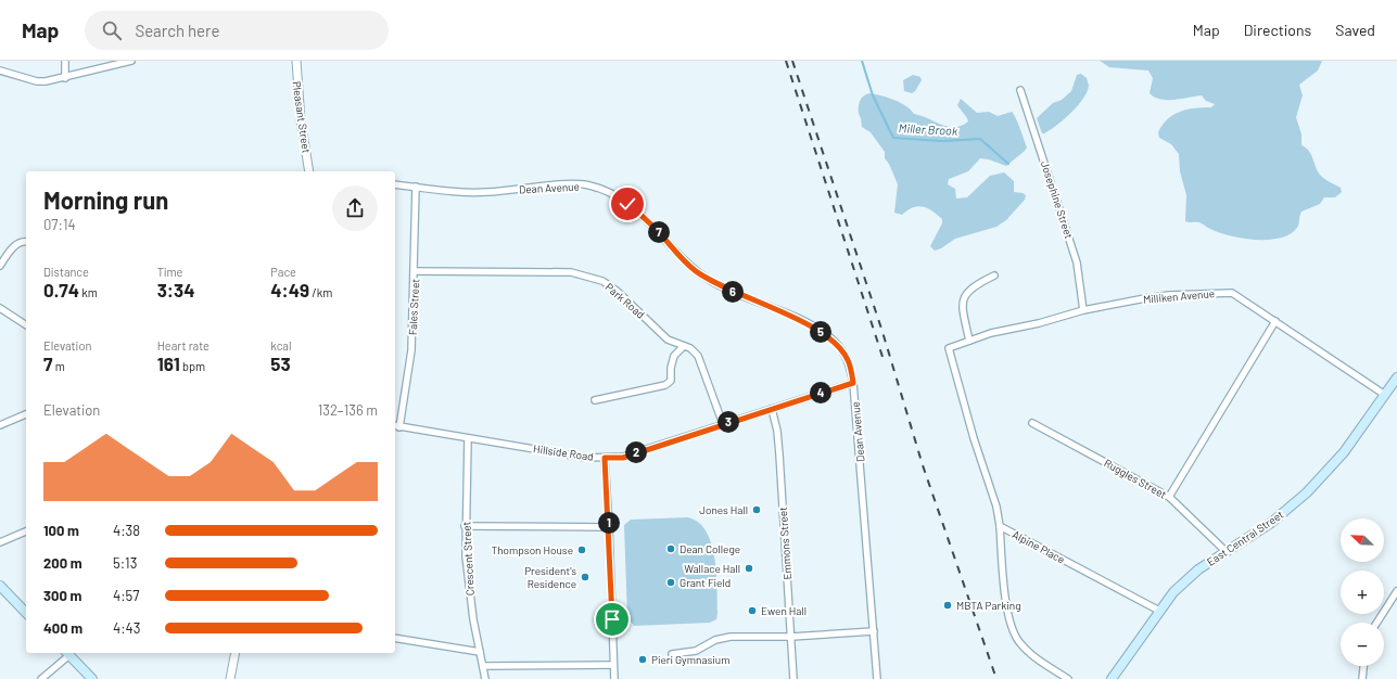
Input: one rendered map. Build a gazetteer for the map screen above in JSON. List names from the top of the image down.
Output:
{
  "streets": {
    "main road": ["East Central Street"],
    "street": [
      "Pleasant Street",
      "Dean Avenue",
      "Josephine Street",
      "Milliken Avenue",
      "Park Road",
      "Fales Street",
      "Hillside Road",
      "Ruggles Street",
      "Emmons Street",
      "Alpine Place",
      "Crescent Street"
    ]
  },
  "crossings": [
    ["Dean Avenue", "Fales Street"],
    ["Dean Avenue", "Hillside Road"],
    ["Josephine Street", "Milliken Avenue"],
    ["Milliken Avenue", "East Central Street"],
    ["Milliken Avenue", "Alpine Place"],
    ["Park Road", "Fales Street"],
    ["Park Road", "Hillside Road"],
    ["Fales Street", "Hillside Road"],
    ["Hillside Road", "Emmons Street"],
    ["Hillside Road", "Crescent Street"],
    ["Ruggles Street", "East Central Street"],
    ["East Central Street", "Alpine Place"]
  ],
  "water": ["Miller Brook"],
  "places": [
    "Jones Hall",
    "Dean College",
    "Thompson House",
    "Wallace Hall",
    "President's Residence",
    "Grant Field",
    "MBTA Parking",
    "Ewen Hall",
    "Pieri Gymnasium"
  ],
  "north": "top left",
  "page": {
    "header": "Map",
    "search": "Search here",
    "nav": ["Map", "Directions", "Saved"],
    "heading": ["Morning run", "07:14"],
    "pins": [
      "7",
      "6",
      "5",
      "4",
      "3",
      "2",
      "1"
    ],
    "stats": [
      ["Distance", "0.74 km"],
      ["Time", "3:34"],
      ["Pace", "4:49 /km"],
      ["Elevation", "7 m"],
      ["Heart rate", "161 bpm"],
      ["kcal", "53"]
    ],
    "chart": ["Elevation", "132–136 m"],
    "list": [
      {
        "name": "100 m",
        "note": "4:38"
      },
      {
        "name": "200 m",
        "note": "5:13"
      },
      {
        "name": "300 m",
        "note": "4:57"
      },
      {
        "name": "400 m",
        "note": "4:43"
      }
    ],
    "map_buttons": ["+", "−"]
  }
}
